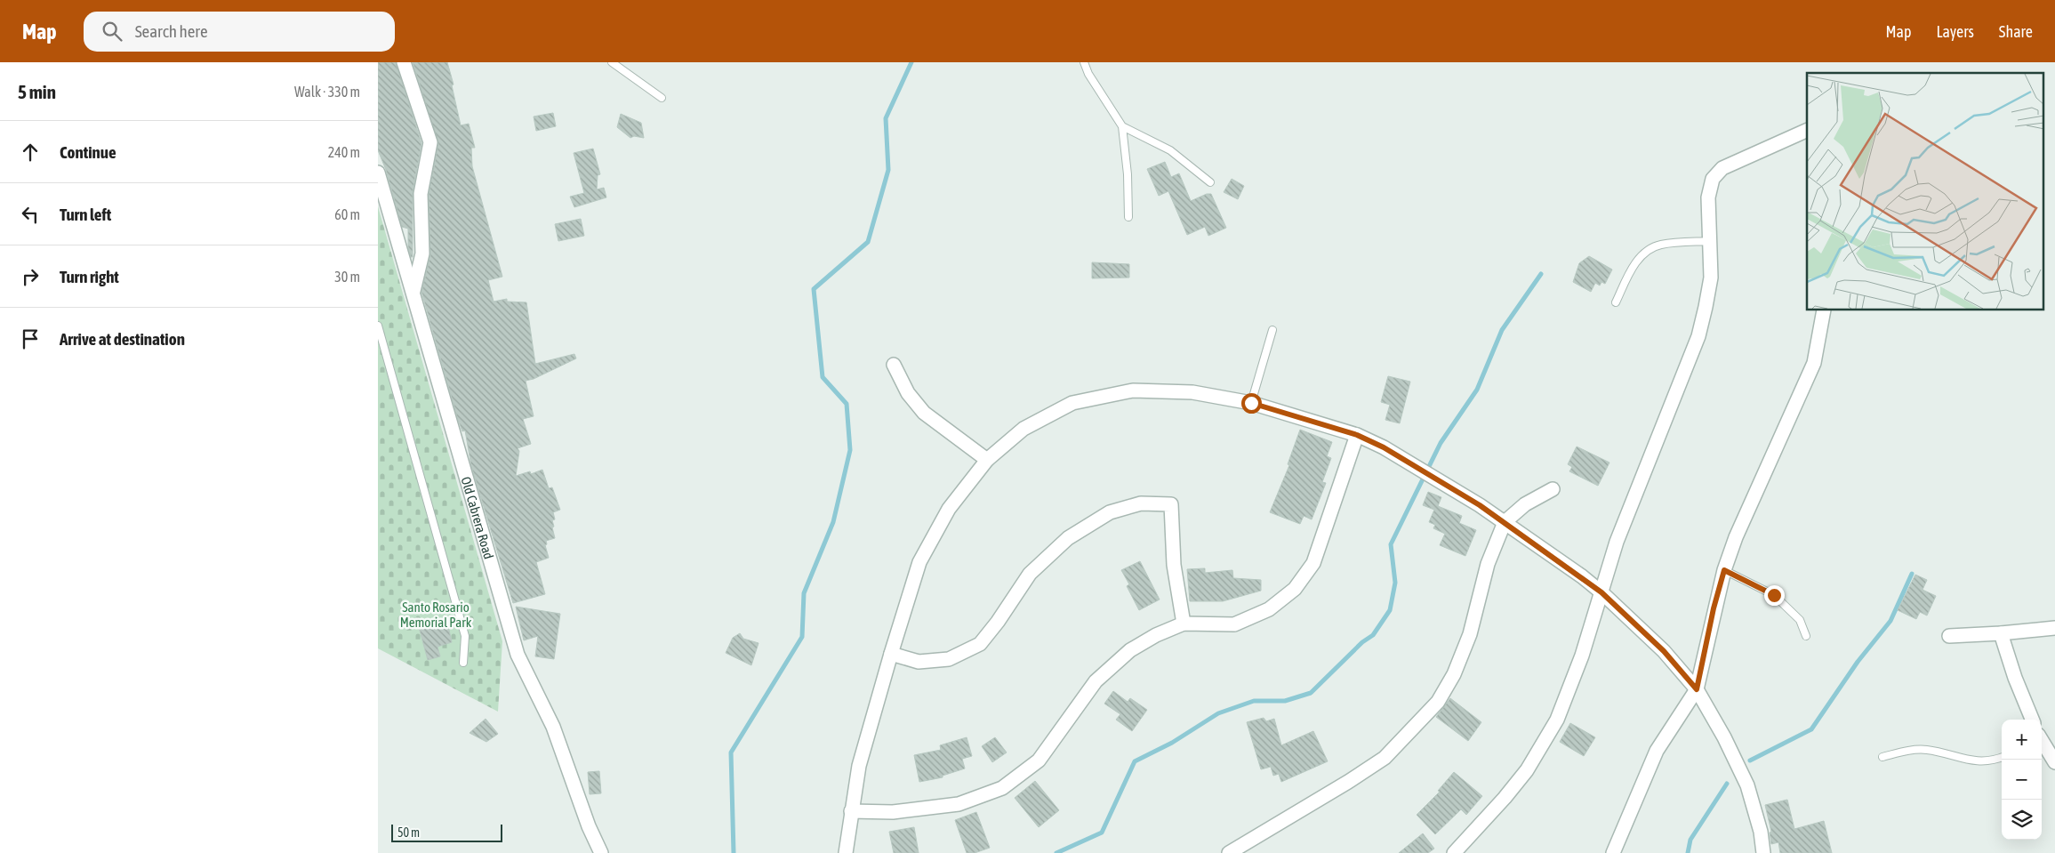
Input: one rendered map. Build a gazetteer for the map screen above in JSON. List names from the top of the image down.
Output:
{
  "streets": {
    "street": ["Old Cabrera Road"]
  },
  "parks": ["Santo Rosario Memorial Park"],
  "scale_bar": "50 m",
  "page": {
    "header": "Map",
    "search": "Search here",
    "nav": ["Map", "Layers", "Share"],
    "heading": ["5 min", "Walk · 330 m"],
    "list": [
      ["Continue", "240 m"],
      ["Turn left", "60 m"],
      ["Turn right", "30 m"],
      "Arrive at destination"
    ],
    "map_buttons": ["+", "−"],
    "scale": "50 m"
  }
}
